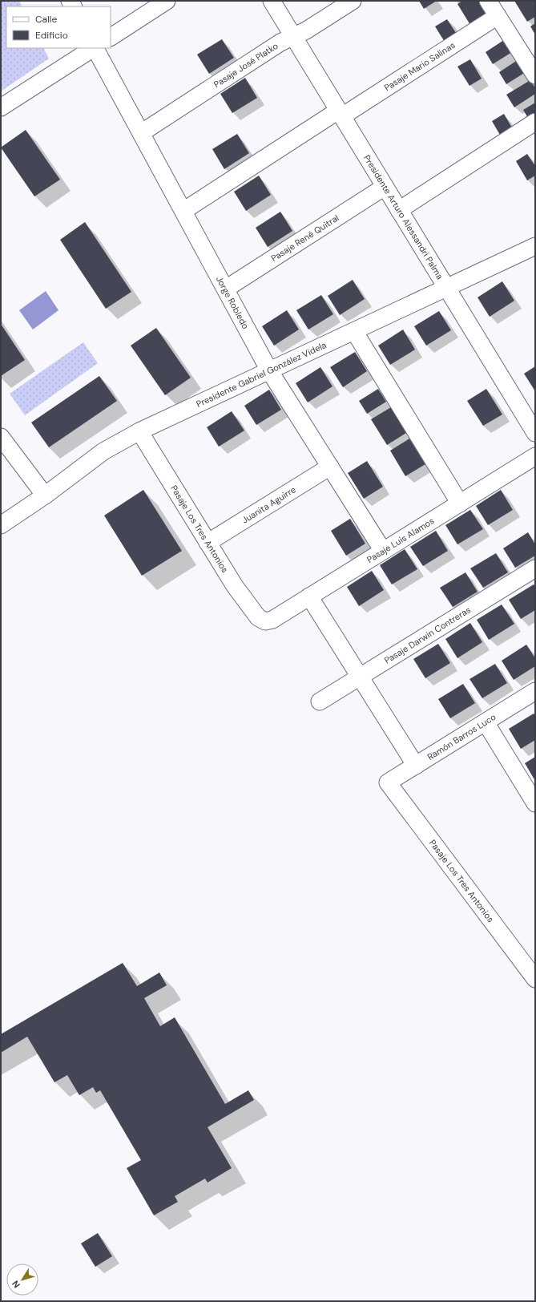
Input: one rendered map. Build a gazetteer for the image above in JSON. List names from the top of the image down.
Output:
{
  "streets": {
    "street": [
      "Pasaje José Platko",
      "Pasaje Mario Salinas",
      "Presidente Arturo Alessandri Palma",
      "Pasaje René Quitral",
      "Jorge Robledo",
      "Presidente Gabriel González Videla",
      "Juanita Aguirre",
      "Pasaje Los Tres Antonios",
      "Pasaje Luis Alamos",
      "Pasaje Darwin Contreras",
      "Ramón Barros Luco"
    ]
  },
  "crossings": [
    ["Pasaje José Platko", "Presidente Arturo Alessandri Palma"],
    ["Pasaje José Platko", "Jorge Robledo"],
    ["Pasaje Mario Salinas", "Presidente Arturo Alessandri Palma"],
    ["Pasaje Mario Salinas", "Jorge Robledo"],
    ["Presidente Arturo Alessandri Palma", "Pasaje René Quitral"],
    ["Presidente Arturo Alessandri Palma", "Presidente Gabriel González Videla"],
    ["Pasaje René Quitral", "Jorge Robledo"],
    ["Jorge Robledo", "Presidente Gabriel González Videla"],
    ["Jorge Robledo", "Juanita Aguirre"],
    ["Jorge Robledo", "Pasaje Luis Alamos"],
    ["Presidente Gabriel González Videla", "Pasaje Los Tres Antonios"],
    ["Juanita Aguirre", "Pasaje Los Tres Antonios"],
    ["Pasaje Los Tres Antonios", "Pasaje Luis Alamos"],
    ["Pasaje Los Tres Antonios", "Ramón Barros Luco"]
  ],
  "legend": ["Calle", "Edificio"],
  "north": "bottom left"
}
